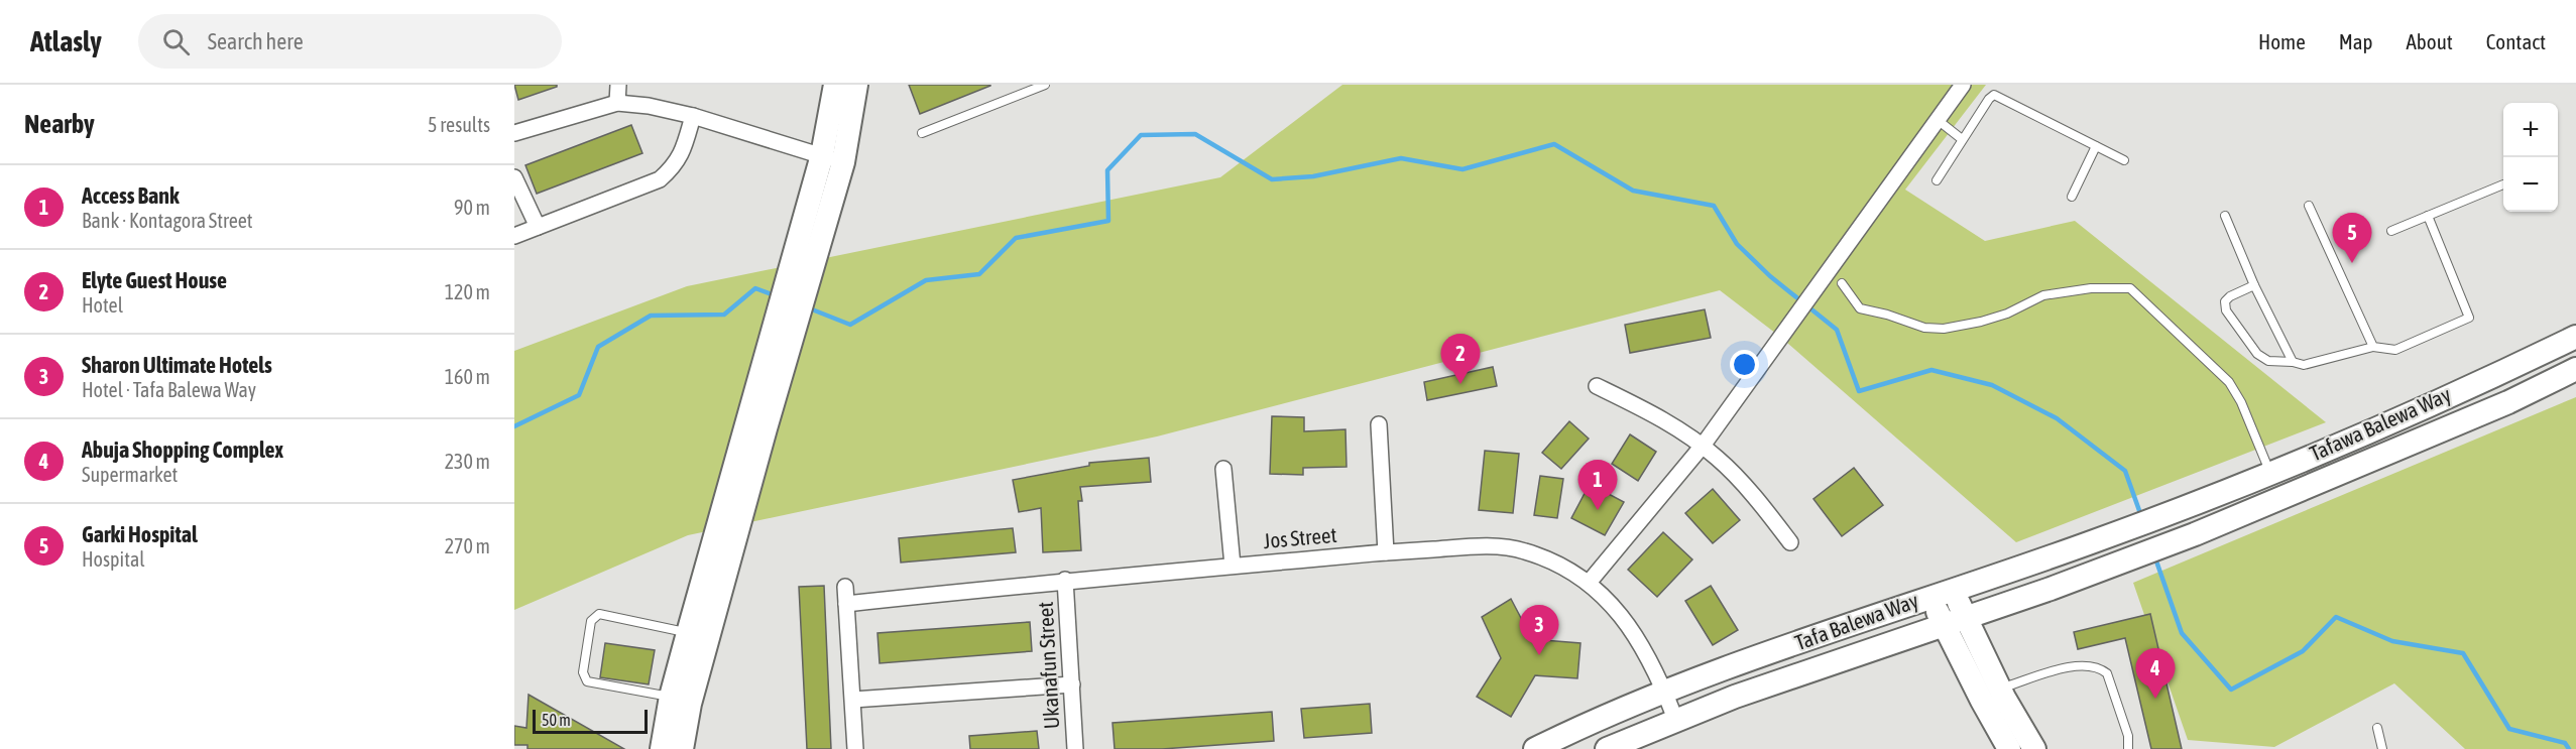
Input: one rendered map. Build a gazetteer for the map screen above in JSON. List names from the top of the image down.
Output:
{
  "streets": {
    "main road": ["Tafawa Balewa Way", "Tafa Balewa Way"],
    "street": ["Jos Street", "Ukanafun Street"]
  },
  "crossings": [
    ["Tafawa Balewa Way", "Tafa Balewa Way"],
    ["Jos Street", "Tafa Balewa Way"],
    ["Jos Street", "Ukanafun Street"]
  ],
  "scale_bar": "50 m",
  "page": {
    "header": "Atlasly",
    "search": "Search here",
    "nav": [
      "Home",
      "Map",
      "About",
      "Contact"
    ],
    "heading": ["Nearby", "5 results"],
    "map_buttons": ["+", "−"],
    "list": [
      {
        "mark": "1",
        "name": "Access Bank",
        "note": "Bank · Kontagora Street",
        "value": "90 m"
      },
      {
        "mark": "2",
        "name": "Elyte Guest House",
        "note": "Hotel",
        "value": "120 m"
      },
      {
        "mark": "3",
        "name": "Sharon Ultimate Hotels",
        "note": "Hotel · Tafa Balewa Way",
        "value": "160 m"
      },
      {
        "mark": "4",
        "name": "Abuja Shopping Complex",
        "note": "Supermarket",
        "value": "230 m"
      },
      {
        "mark": "5",
        "name": "Garki Hospital",
        "note": "Hospital",
        "value": "270 m"
      }
    ],
    "pins": [
      "5",
      "2",
      "1",
      "3",
      "4"
    ],
    "scale": "50 m"
  }
}
